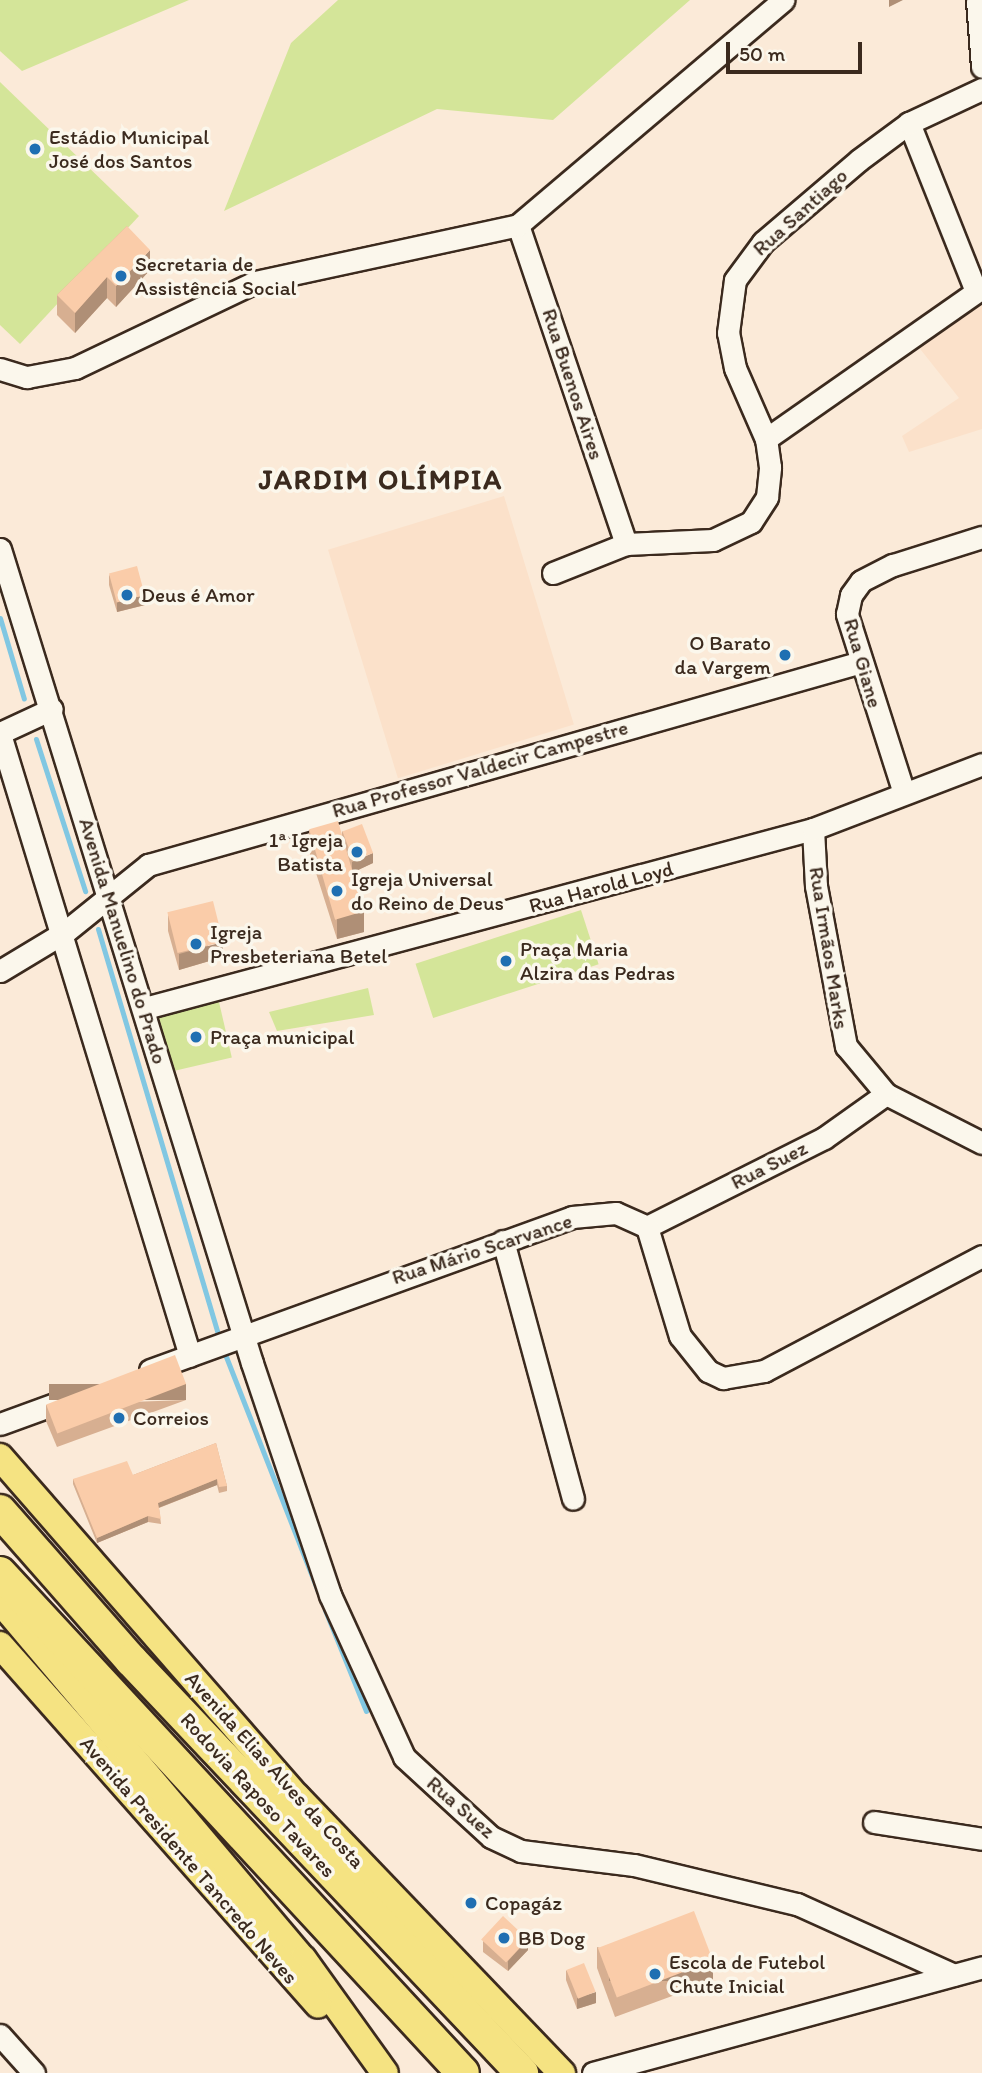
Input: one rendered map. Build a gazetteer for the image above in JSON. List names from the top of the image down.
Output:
{
  "streets": {
    "highway": ["Rodovia Raposo Tavares"],
    "main road": ["Avenida Elias Alves da Costa", "Avenida Presidente Tancredo Neves"],
    "street": [
      "Rua Santiago",
      "Rua Buenos Aires",
      "Rua Giane",
      "Rua Professor Valdecir Campestre",
      "Rua Harold Loyd",
      "Avenida Manuelino do Prado",
      "Rua Irmãos Marks",
      "Rua Suez",
      "Rua Mário Scarvance"
    ]
  },
  "crossings": [
    ["Rua Santiago", "Rua Buenos Aires"],
    ["Rua Giane", "Rua Professor Valdecir Campestre"],
    ["Rua Giane", "Rua Harold Loyd"],
    ["Rua Professor Valdecir Campestre", "Avenida Manuelino do Prado"],
    ["Rua Harold Loyd", "Avenida Manuelino do Prado"],
    ["Rua Harold Loyd", "Rua Irmãos Marks"],
    ["Avenida Manuelino do Prado", "Rua Suez"],
    ["Avenida Manuelino do Prado", "Rua Mário Scarvance"],
    ["Rua Irmãos Marks", "Rua Suez"],
    ["Rua Suez", "Rua Mário Scarvance"]
  ],
  "districts": ["JARDIM OLÍMPIA"],
  "places": [
    "Estádio Municipal José dos Santos",
    "Secretaria de Assistência Social",
    "Deus é Amor",
    "O Barato da Vargem",
    "1ª Igreja Batista",
    "Igreja Universal do Reino de Deus",
    "Igreja Presbeteriana Betel",
    "Praça Maria Alzira das Pedras",
    "Praça municipal",
    "Correios",
    "Copagáz",
    "BB Dog",
    "Escola de Futebol Chute Inicial"
  ],
  "scale_bar": "50 m"
}
